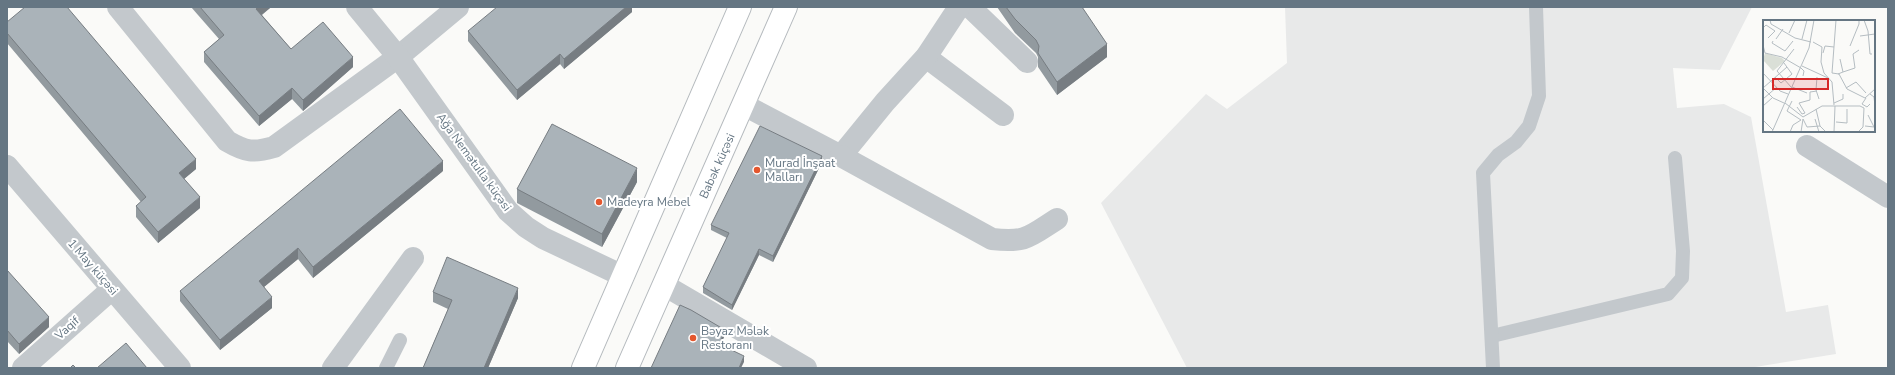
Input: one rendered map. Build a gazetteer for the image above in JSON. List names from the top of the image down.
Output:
{
  "streets": {
    "main road": ["Babək küçəsi"],
    "street": ["Ağa Nemətulla küçəsi", "1 May küçəsi", "Vaqif"]
  },
  "crossings": [
    ["1 May küçəsi", "Vaqif"]
  ],
  "places": ["Murad İnşaat Malları", "Madeyra Mebel", "Bəyaz Mələk Restoranı"]
}
